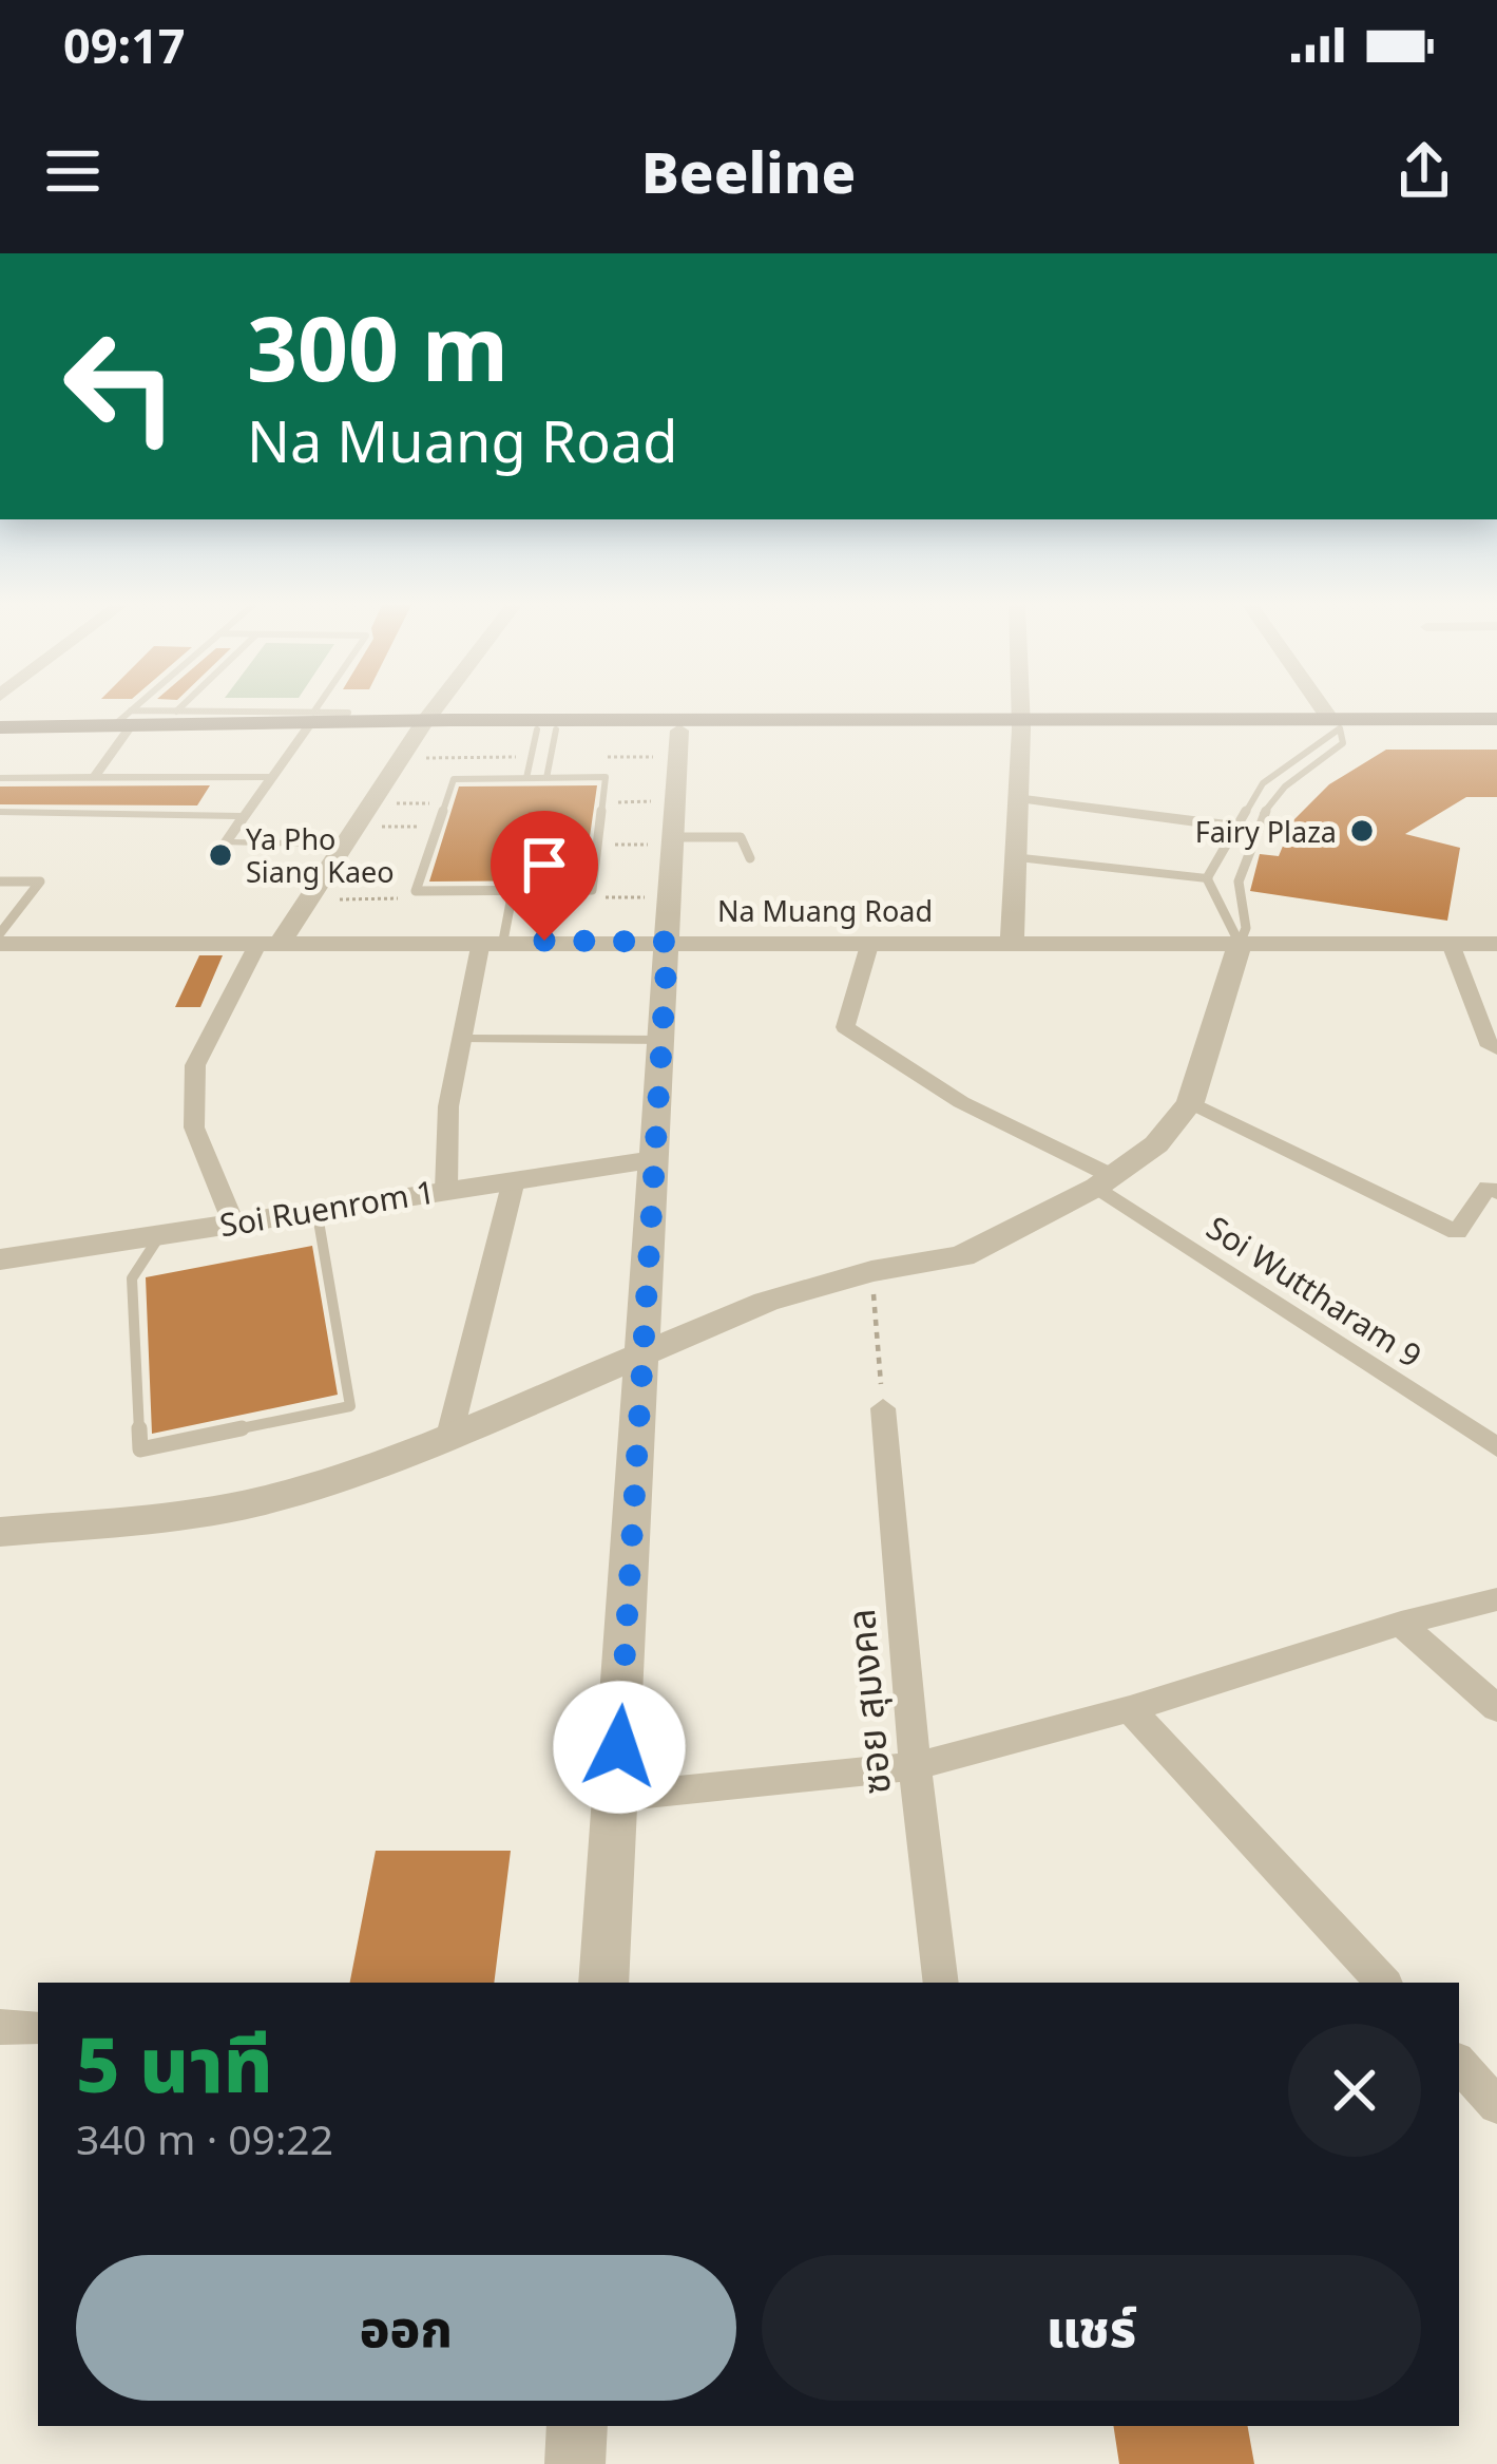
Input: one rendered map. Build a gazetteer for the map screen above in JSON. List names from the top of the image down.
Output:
{
  "streets": {
    "street": [
      "Na Muang Road",
      "Soi Ruenrom 1",
      "Soi Wuttharam 9",
      "ซอย สุมงคล"
    ]
  },
  "crossings": [
    ["Na Muang Road", "Soi Wuttharam 9"]
  ],
  "places": ["Fairy Plaza", "Ya Pho Siang Kaeo"],
  "page": {
    "status": "09:17",
    "header": "Beeline",
    "turn": ["300 m", "Na Muang Road"],
    "heading": ["5 นาที", "340 m · 09:22"],
    "buttons": ["ออก", "แชร์"]
  }
}
